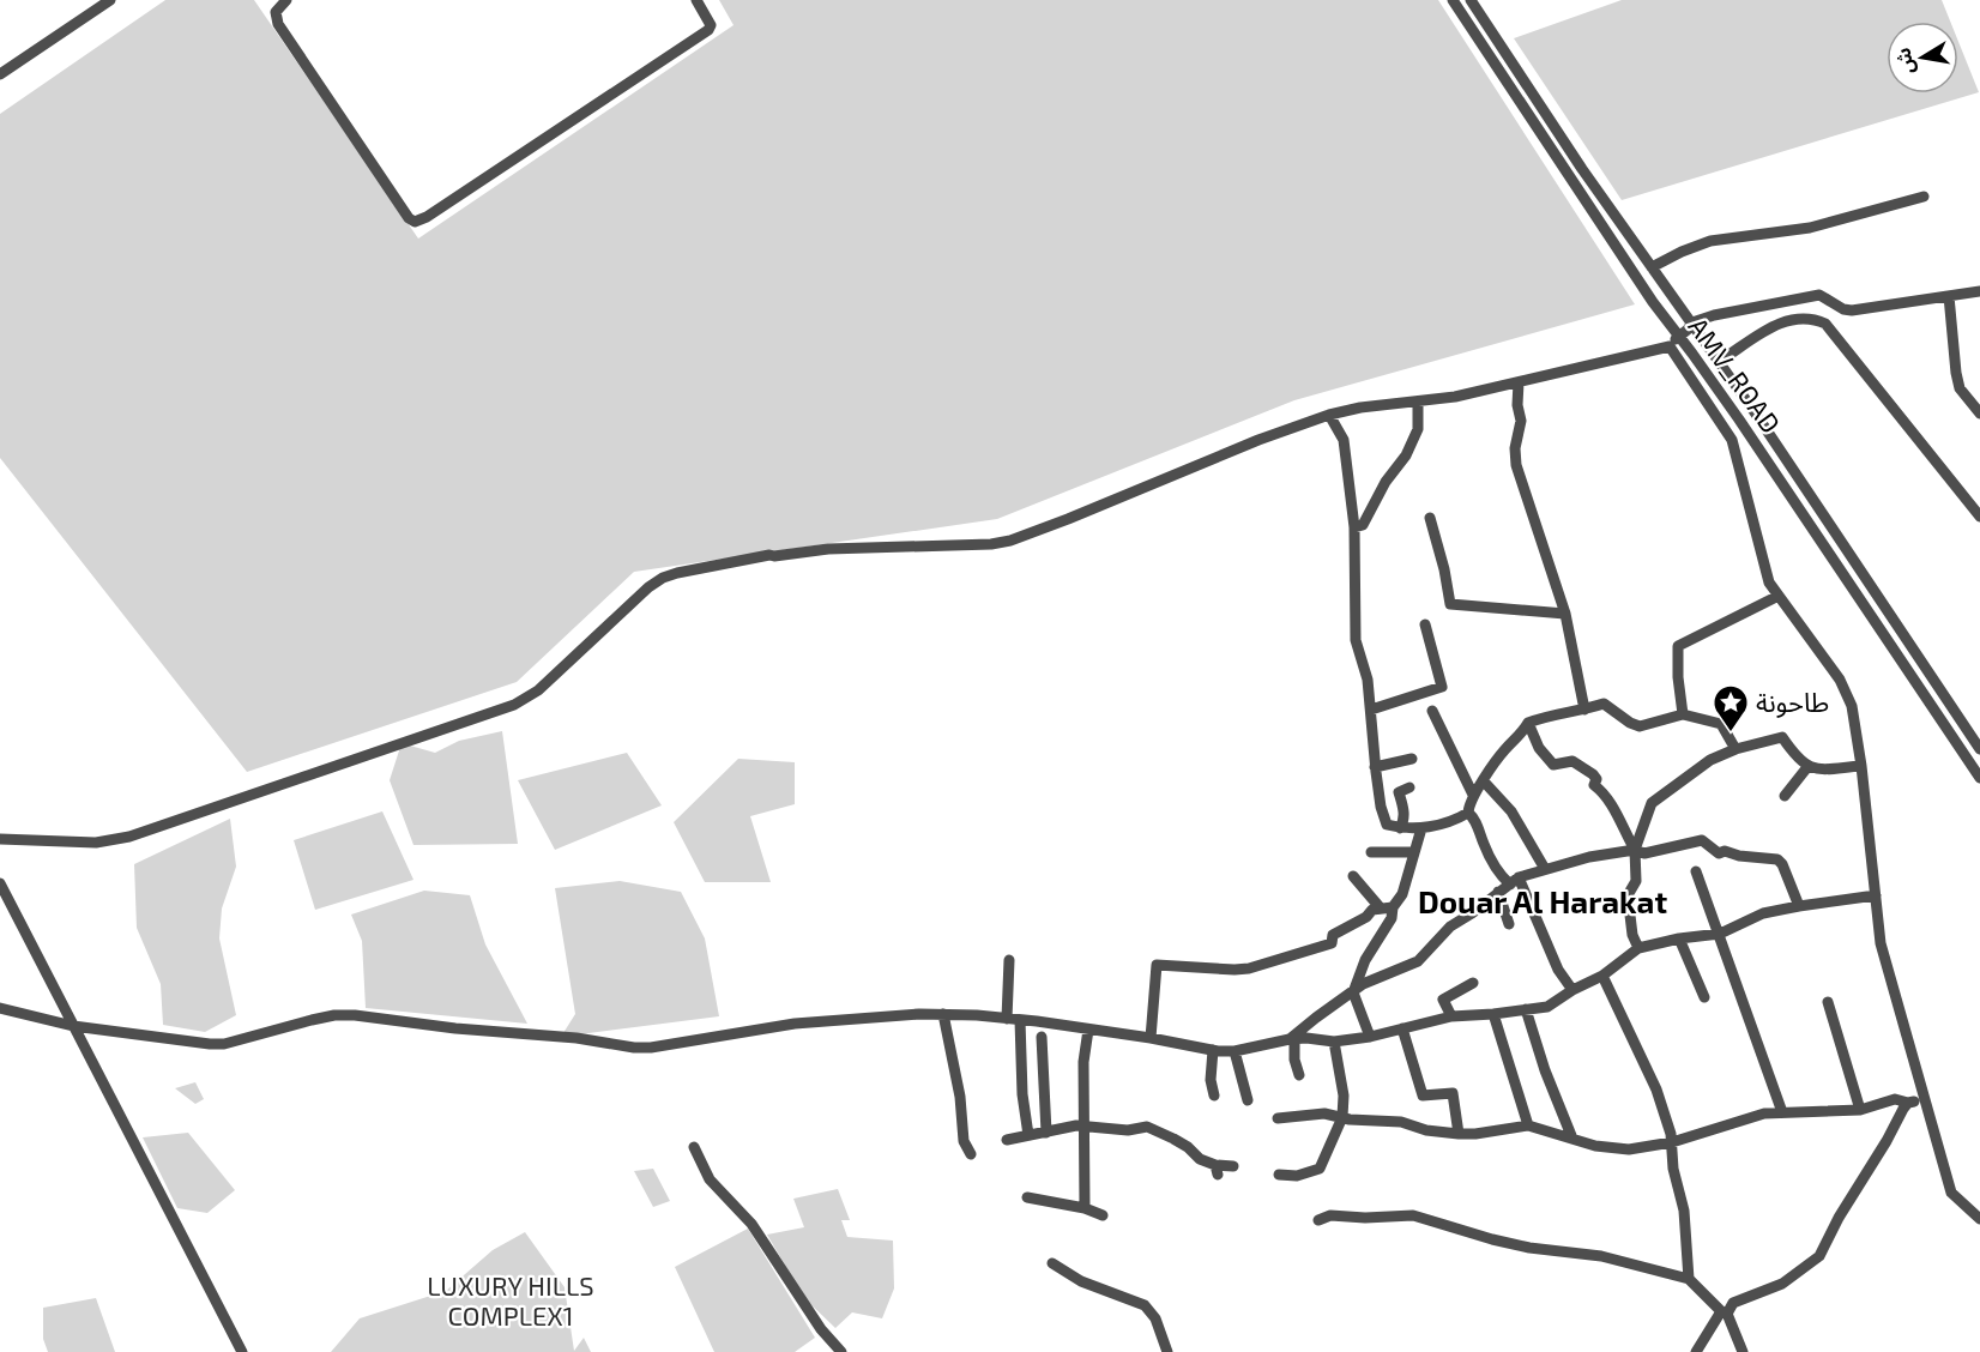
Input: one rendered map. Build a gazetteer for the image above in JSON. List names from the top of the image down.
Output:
{
  "streets": {
    "street": ["AMV_ROAD"]
  },
  "districts": ["Douar Al Harakat"],
  "parks": ["LUXURY HILLS COMPLEX1"],
  "places": {
    "place": ["طاحونة"]
  },
  "north": "left"
}
